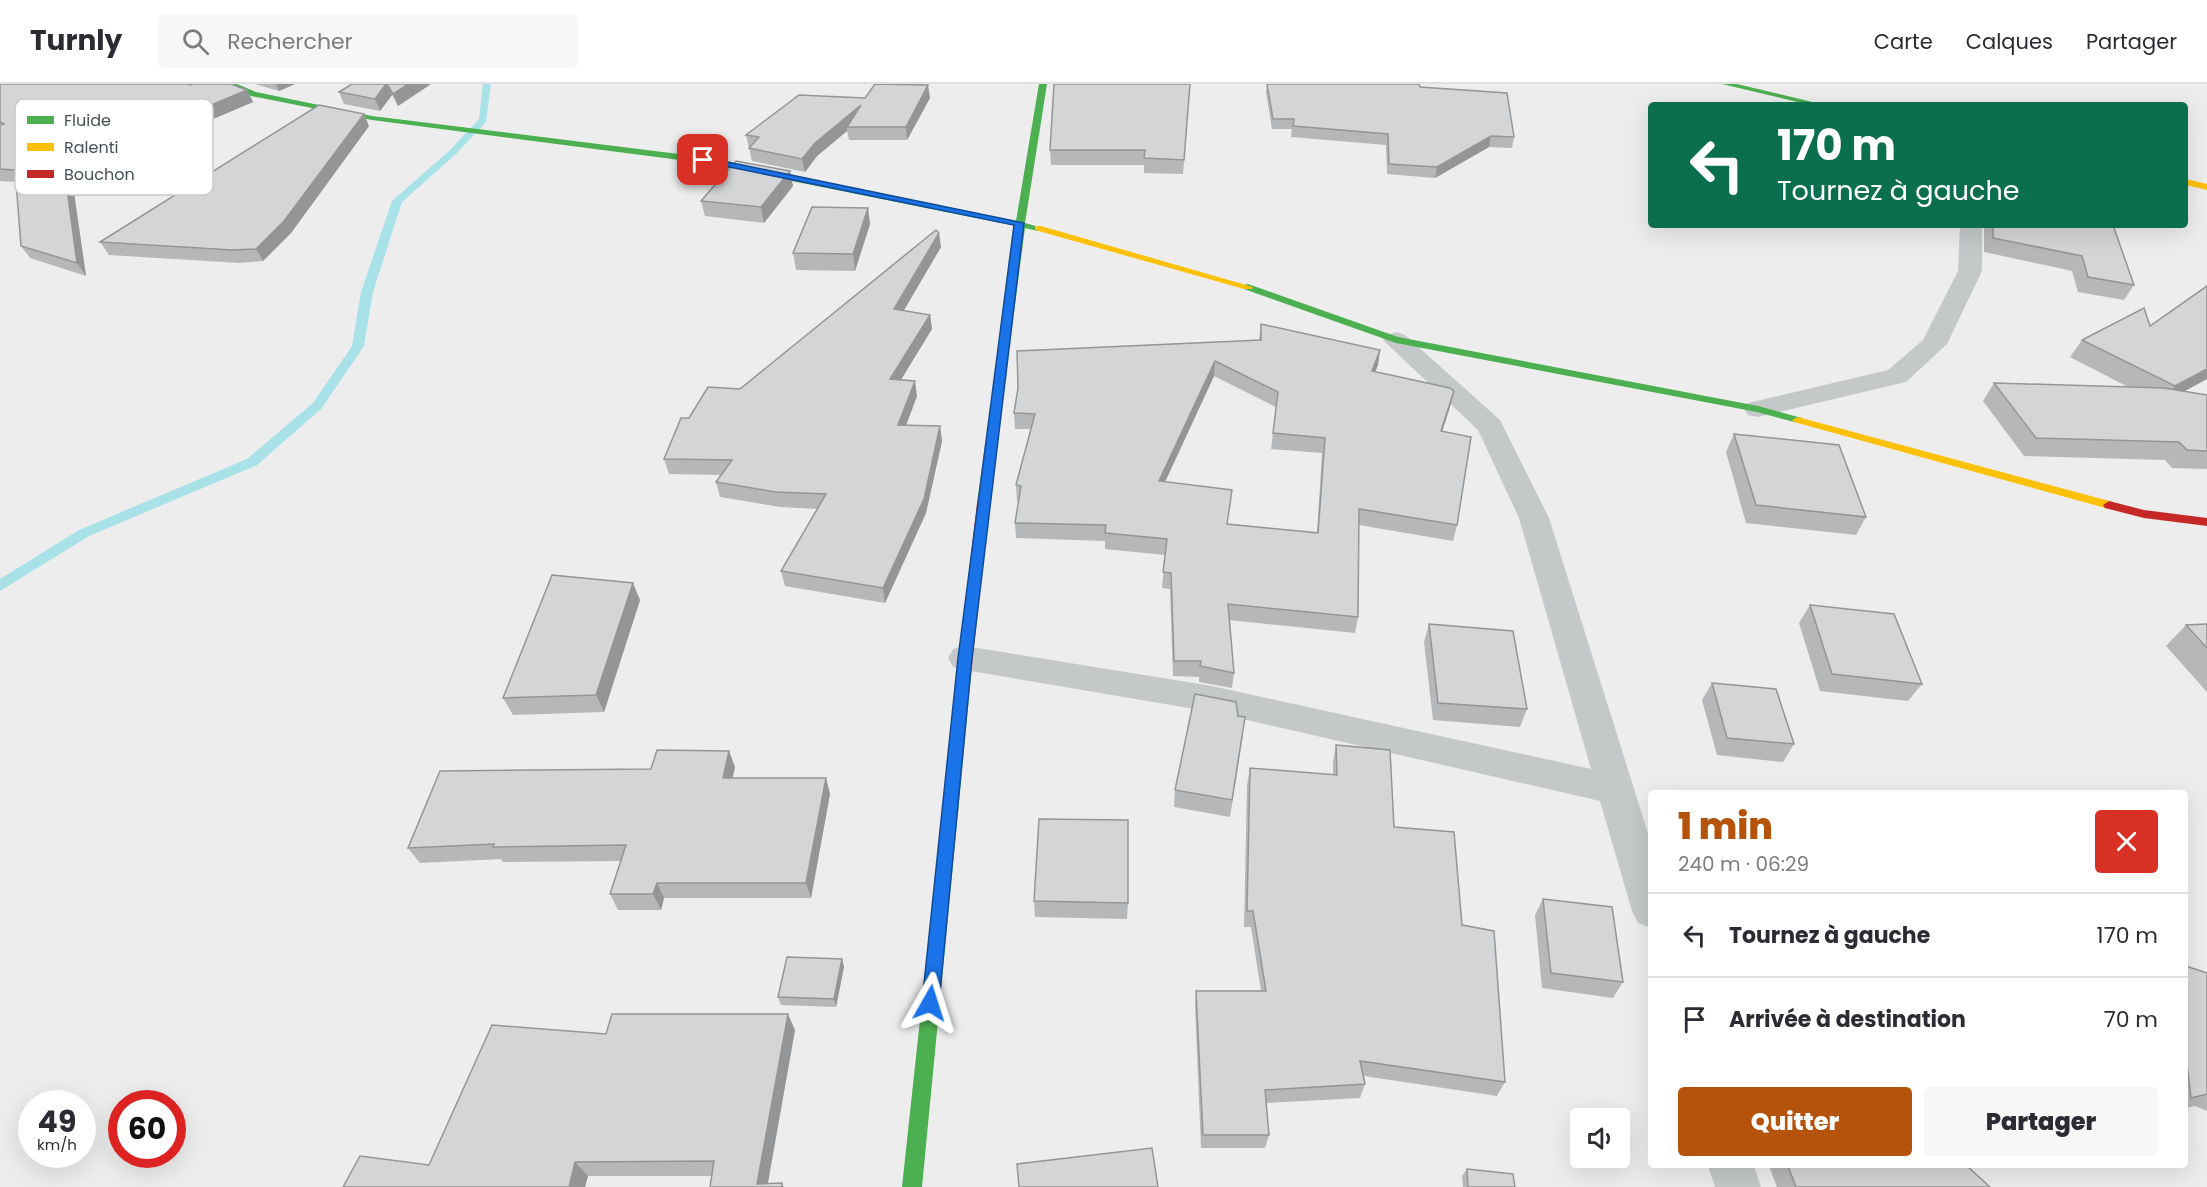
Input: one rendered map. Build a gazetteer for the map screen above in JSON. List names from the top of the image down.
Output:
{
  "legend": ["Fluide", "Ralenti", "Bouchon"],
  "page": {
    "header": "Turnly",
    "search": "Rechercher",
    "nav": ["Carte", "Calques", "Partager"],
    "turn": ["170 m", "Tournez à gauche"],
    "heading": ["1 min", "240 m · 06:29"],
    "list": [
      {
        "name": "Tournez à gauche",
        "value": "170 m"
      },
      {
        "name": "Arrivée à destination",
        "value": "70 m"
      }
    ],
    "buttons": ["Quitter", "Partager"],
    "speed": "49 km/h",
    "limit": "60"
  }
}
